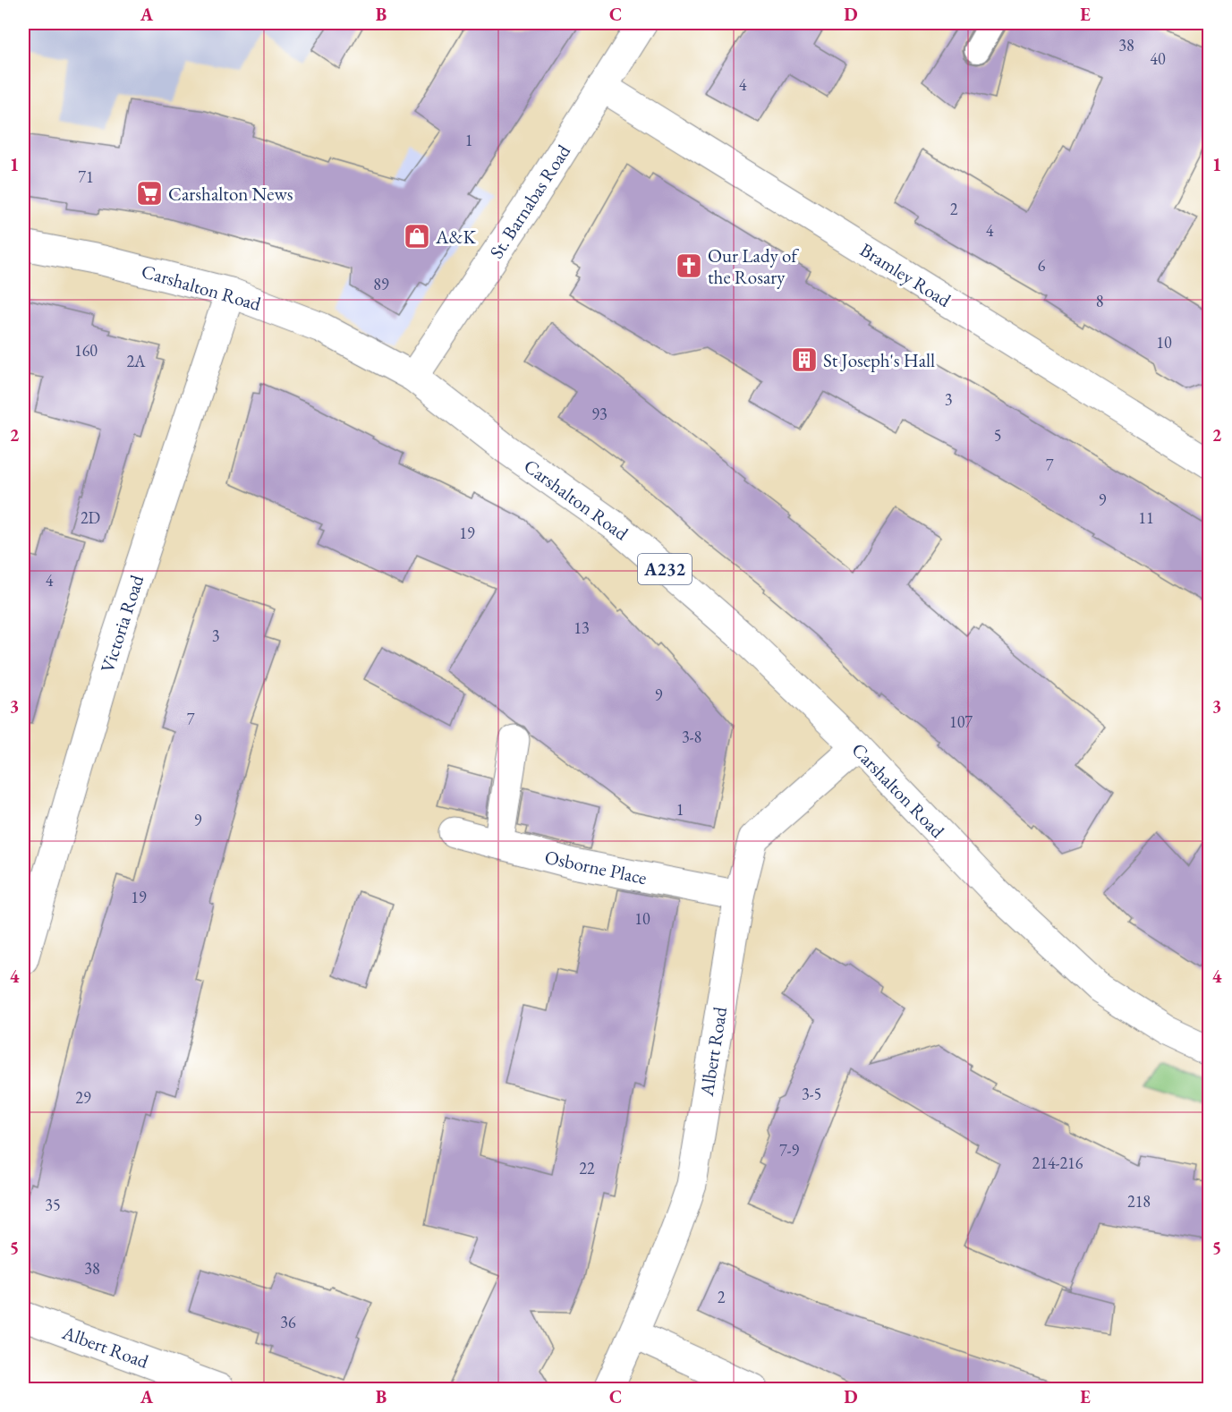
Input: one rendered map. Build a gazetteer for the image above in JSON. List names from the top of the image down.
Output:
{
  "streets": {
    "main road": [
      "St. Barnabas Road",
      "Bramley Road",
      "Carshalton Road",
      "A232",
      "Victoria Road",
      "Osborne Place",
      "Albert Road"
    ]
  },
  "crossings": [
    ["St. Barnabas Road", "Bramley Road"],
    ["St. Barnabas Road", "Carshalton Road"],
    ["Carshalton Road", "Victoria Road"],
    ["Carshalton Road", "Albert Road"],
    ["Osborne Place", "Albert Road"]
  ],
  "places": {
    "supermarket": ["Carshalton News"],
    "shop": ["A&K"],
    "church": ["Our Lady of the Rosary"],
    "building": ["St Joseph's Hall"]
  },
  "house_numbers": [
    "38",
    "40",
    "4",
    "1",
    "71",
    "2",
    "4",
    "6",
    "89",
    "8",
    "10",
    "160",
    "2A",
    "3",
    "93",
    "5",
    "7",
    "9",
    "2D",
    "11",
    "19",
    "4",
    "13",
    "3",
    "9",
    "7",
    "107",
    "3-8",
    "1",
    "9",
    "19",
    "10",
    "3-5",
    "29",
    "7-9",
    "214-216",
    "22",
    "218",
    "35",
    "38",
    "2",
    "36"
  ],
  "grid": {
    "columns": [
      "A",
      "B",
      "C",
      "D",
      "E"
    ],
    "rows": [
      "1",
      "2",
      "3",
      "4",
      "5"
    ]
  }
}
